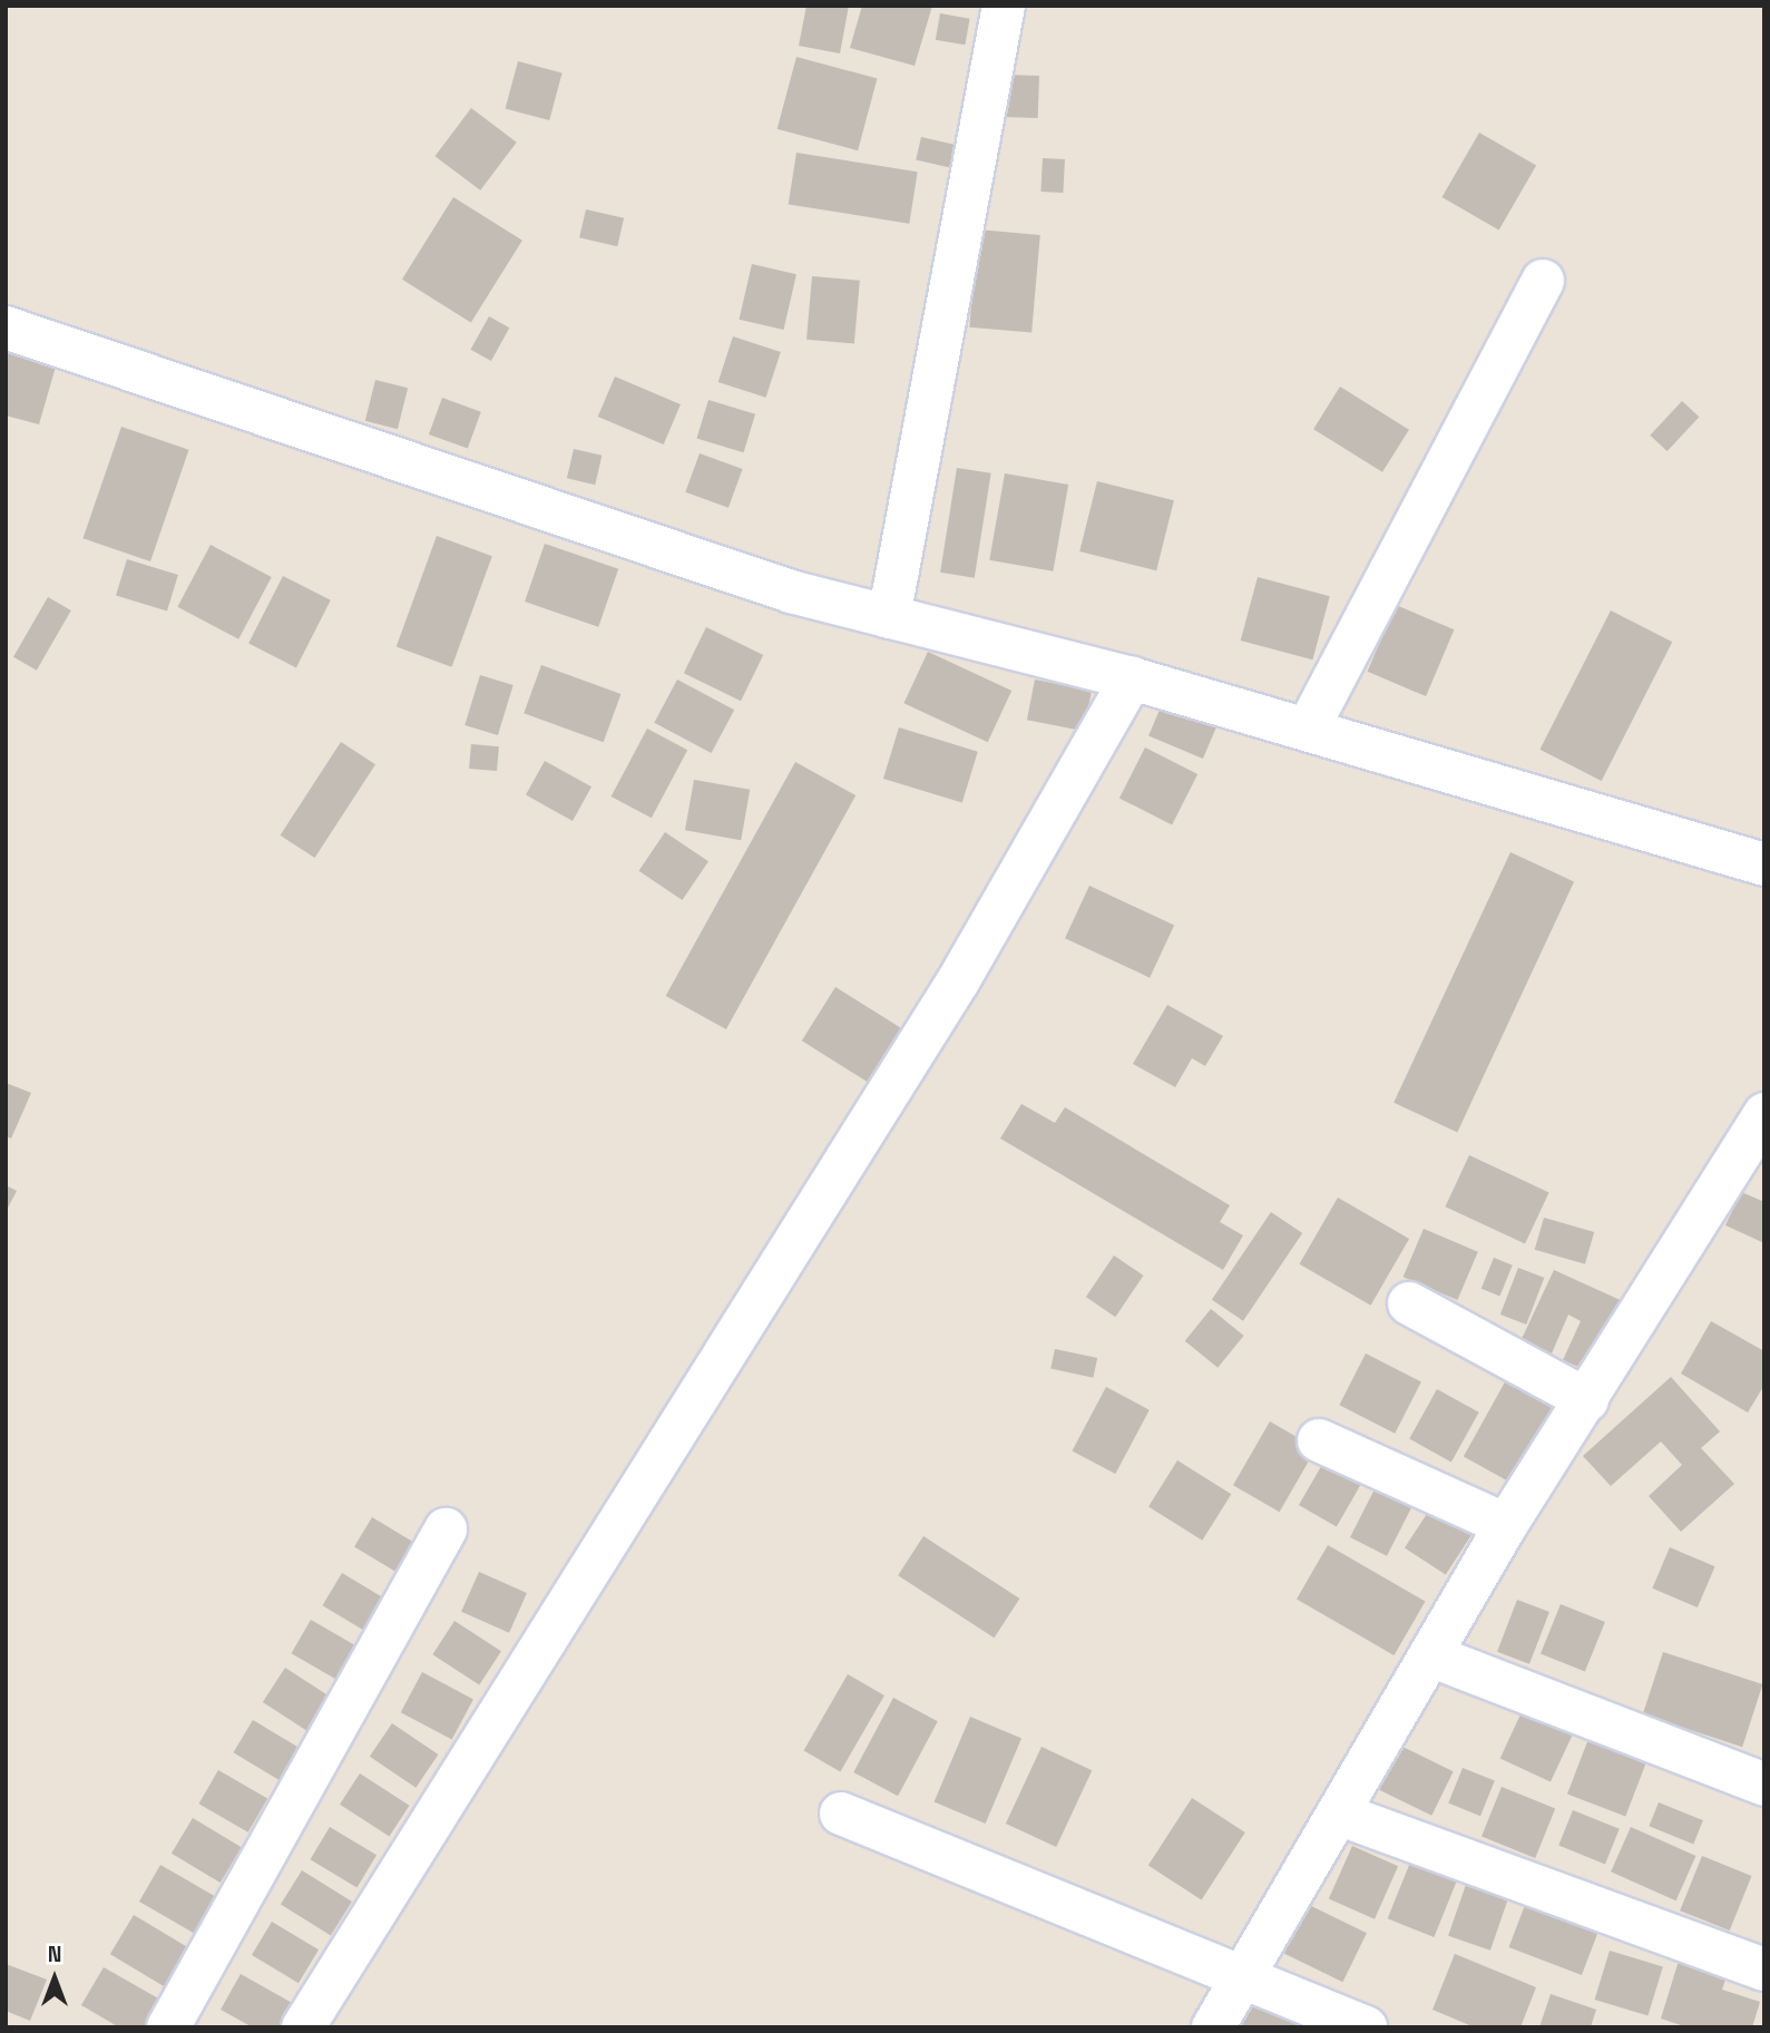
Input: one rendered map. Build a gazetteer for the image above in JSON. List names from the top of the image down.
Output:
{
  "north": "top"
}
